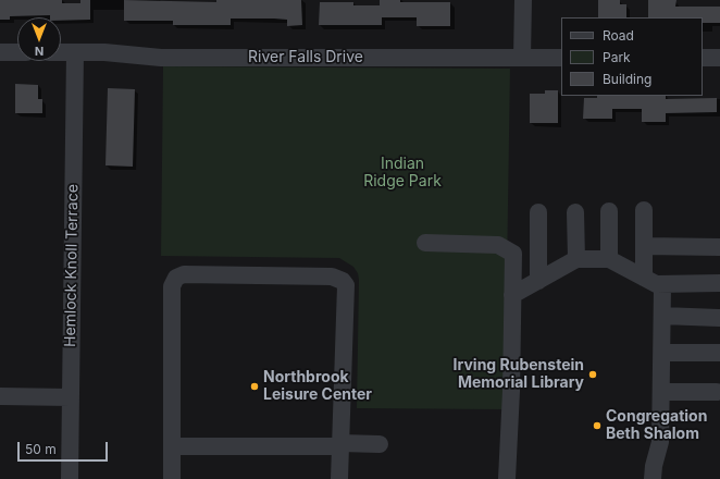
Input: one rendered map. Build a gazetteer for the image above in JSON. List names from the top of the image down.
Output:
{
  "streets": {
    "street": ["River Falls Drive", "Hemlock Knoll Terrace"]
  },
  "crossings": [
    ["River Falls Drive", "Hemlock Knoll Terrace"]
  ],
  "parks": ["Indian Ridge Park"],
  "places": ["Irving Rubenstein Memorial Library", "Northbrook Leisure Center", "Congregation Beth Shalom"],
  "legend": ["Road", "Park", "Building"],
  "scale_bar": "50 m",
  "north": "bottom"
}
